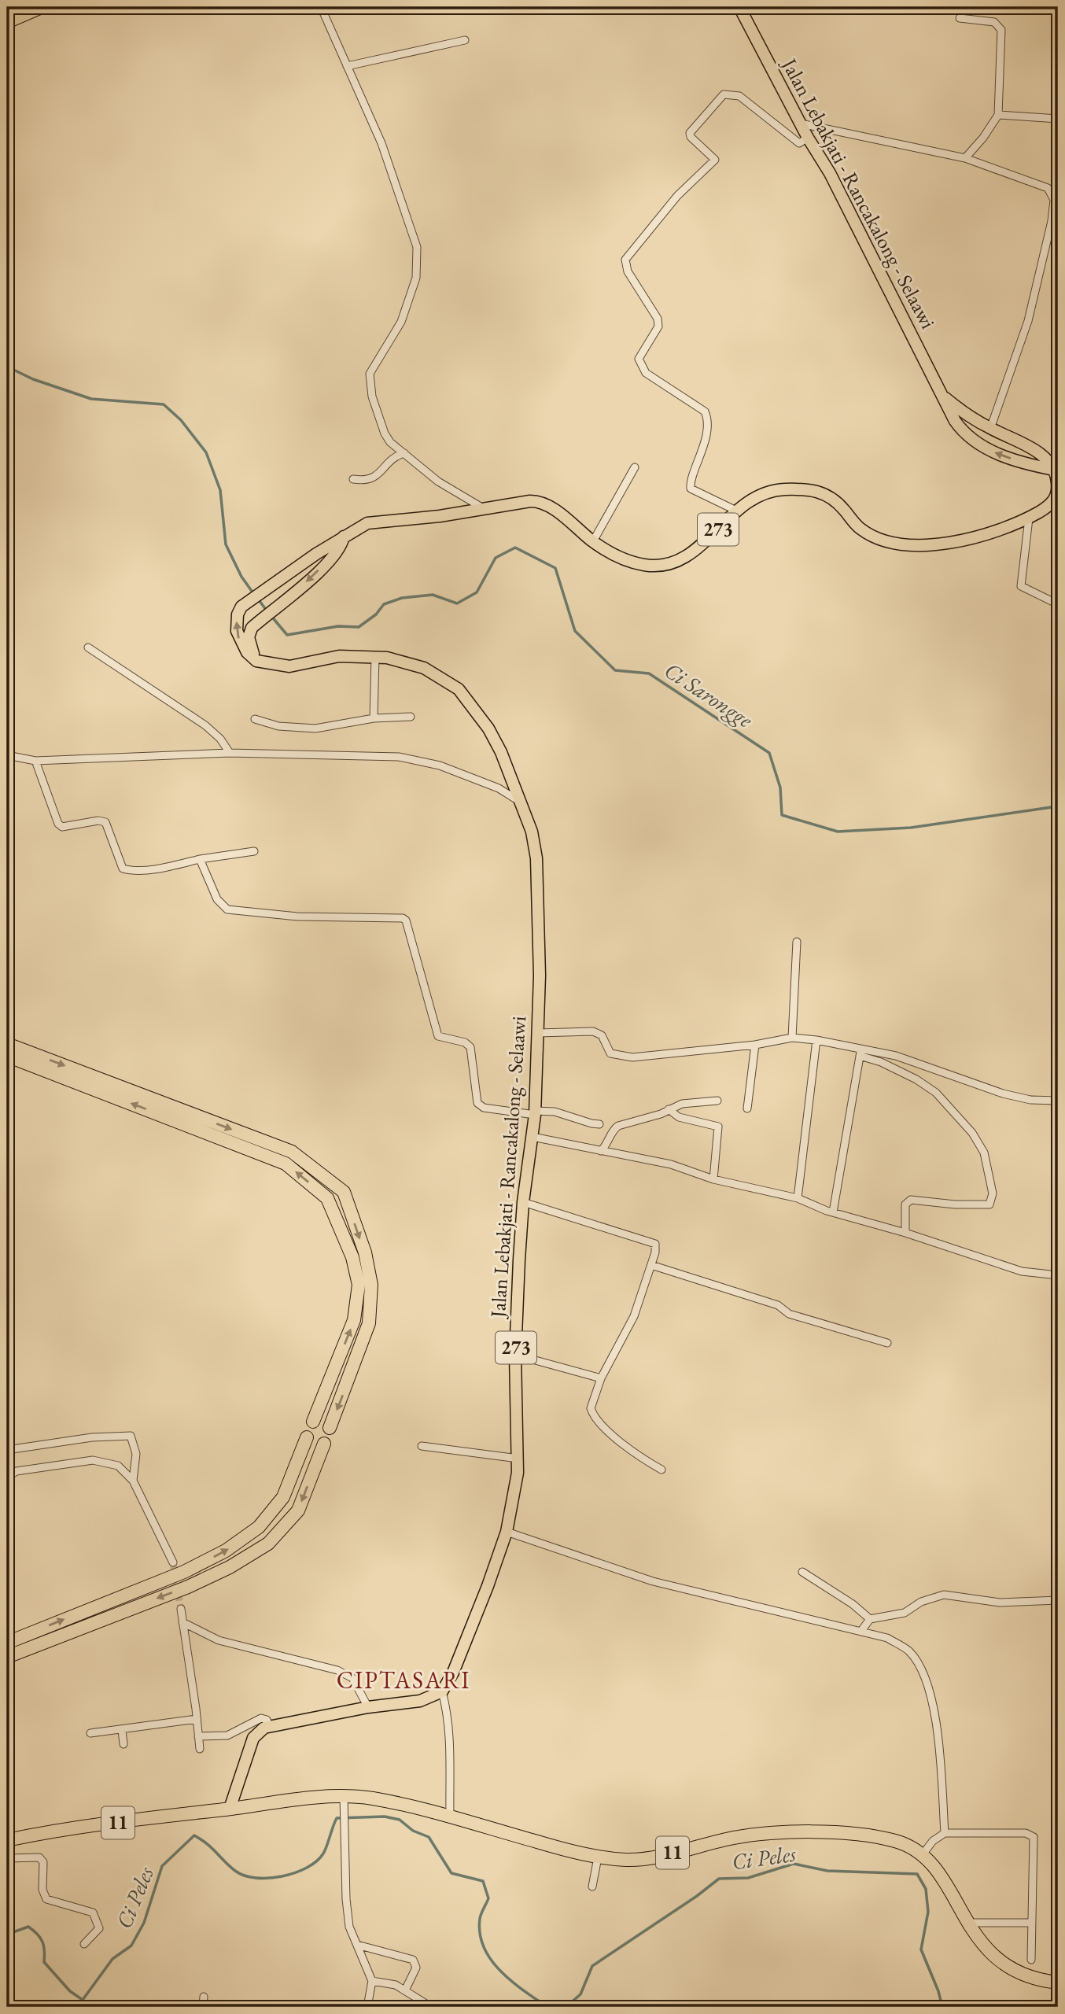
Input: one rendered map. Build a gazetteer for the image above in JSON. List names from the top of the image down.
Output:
{
  "streets": {
    "highway": ["11"],
    "main road": ["Jalan Lebakjati - Rancakalong - Selaawi", "273"]
  },
  "crossings": [
    ["Jalan Lebakjati - Rancakalong - Selaawi", "273"]
  ],
  "districts": ["CIPTASARI"],
  "water": ["Ci Sarongge", "Ci Peles"]
}
